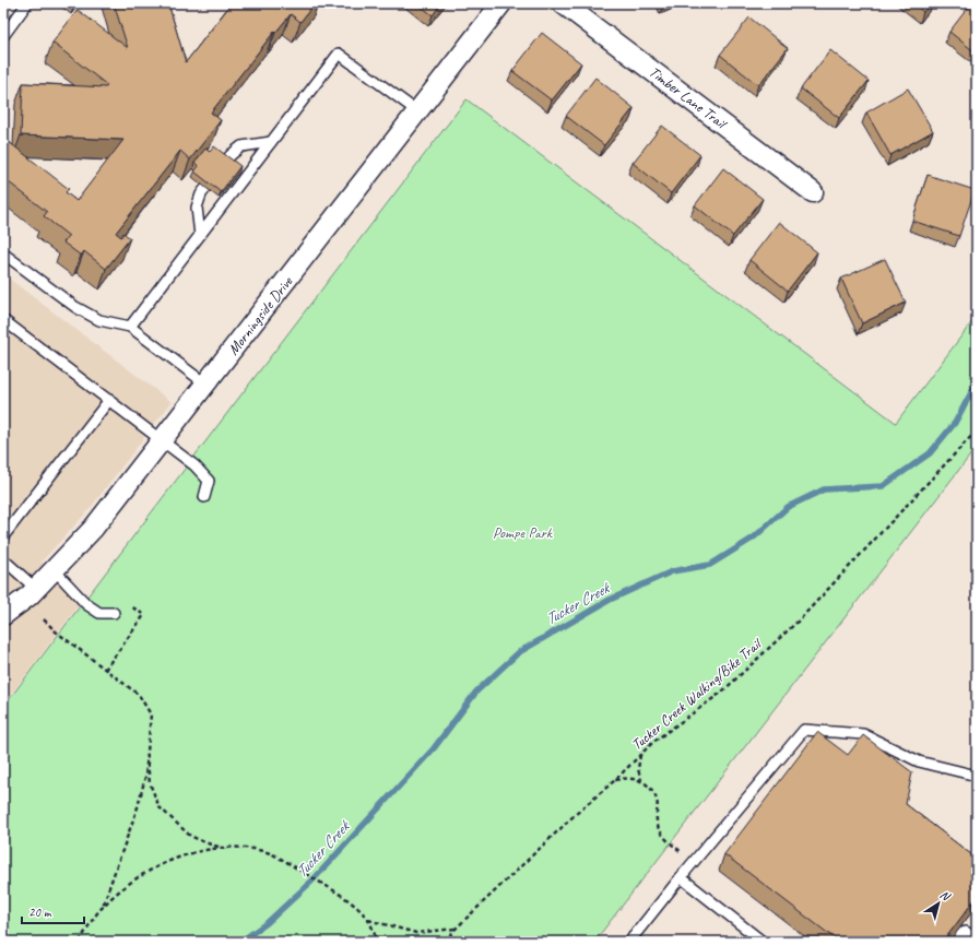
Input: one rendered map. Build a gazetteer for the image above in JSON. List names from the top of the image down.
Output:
{
  "streets": {
    "street": ["Timber Lane Trail", "Morningside Drive"],
    "path": ["Tucker Creek Walking/Bike Trail"]
  },
  "water": ["Tucker Creek"],
  "parks": ["Pompe Park"],
  "scale_bar": "20 m",
  "north": "top right"
}
